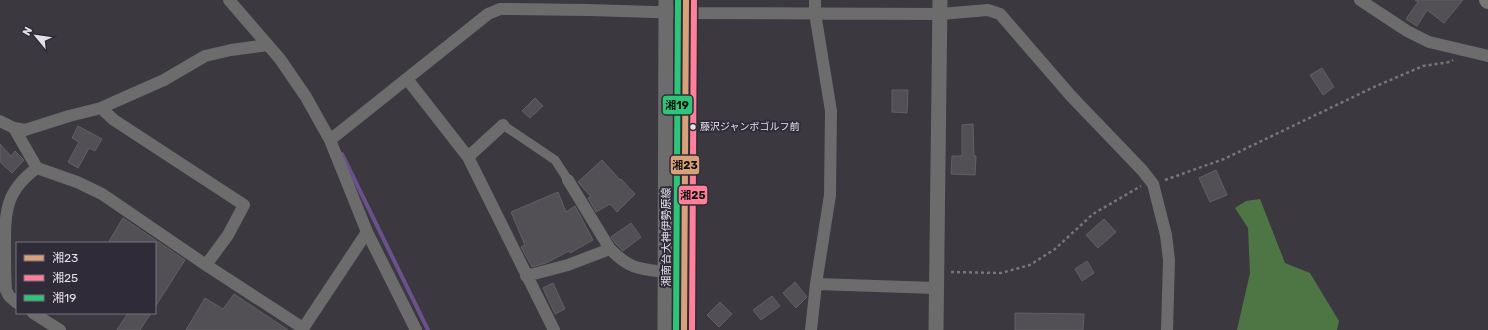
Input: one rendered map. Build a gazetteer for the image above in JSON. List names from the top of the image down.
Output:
{
  "streets": {
    "street": ["湘南台大神伊勢原線"]
  },
  "places": ["藤沢ジャンボゴルフ前"],
  "lines": ["transit line 湘23", "transit line 湘25", "transit line 湘19"],
  "legend": ["湘23", "湘25", "湘19"],
  "north": "top left"
}
